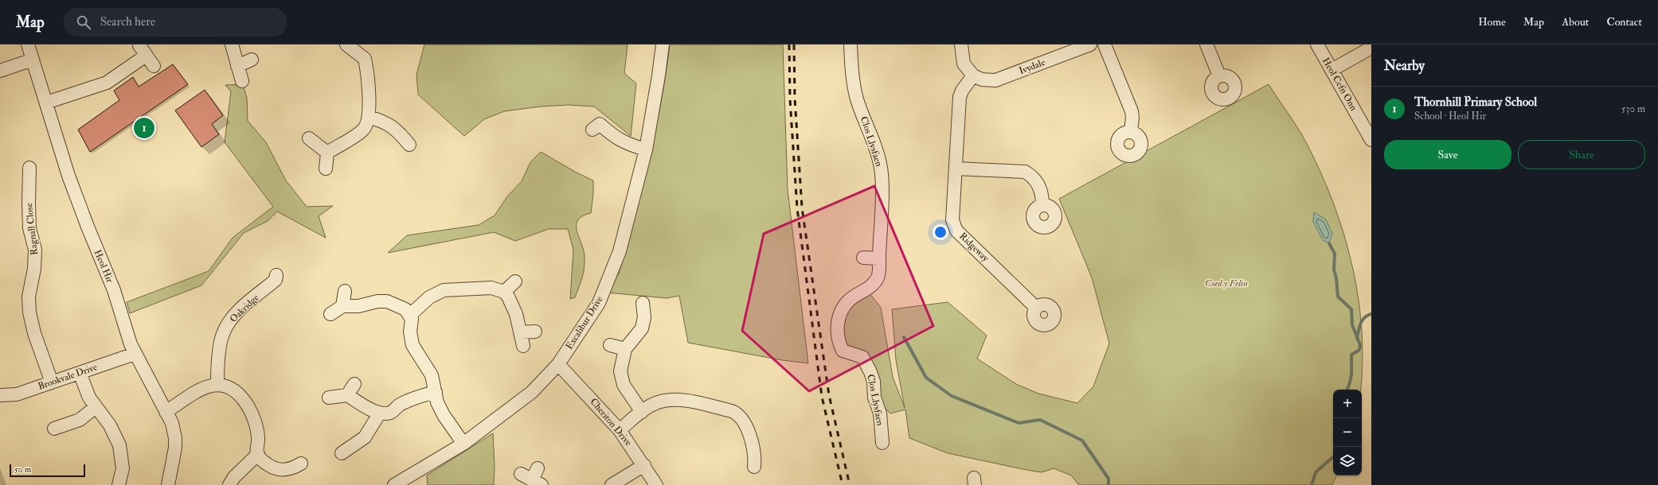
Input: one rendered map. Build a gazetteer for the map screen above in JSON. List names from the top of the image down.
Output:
{
  "streets": {
    "street": [
      "Ivydale",
      "Heol Cefn Onn",
      "Clos Llysfaen",
      "Ragnall Close",
      "Ridgeway",
      "Heol Hir",
      "Oakridge",
      "Excalibur Drive",
      "Brookvale Drive",
      "Cheriton Drive"
    ]
  },
  "crossings": [
    ["Ivydale", "Ridgeway"],
    ["Ragnall Close", "Brookvale Drive"],
    ["Heol Hir", "Brookvale Drive"],
    ["Excalibur Drive", "Cheriton Drive"]
  ],
  "parks": ["Coed y Felin"],
  "scale_bar": "50 m",
  "page": {
    "header": "Map",
    "search": "Search here",
    "nav": [
      "Home",
      "Map",
      "About",
      "Contact"
    ],
    "heading": "Nearby",
    "list": [
      {
        "mark": "1",
        "name": "Thornhill Primary School",
        "note": "School · Heol Hir",
        "value": "530 m"
      }
    ],
    "pins": "1",
    "buttons": ["Save", "Share"],
    "map_buttons": ["+", "−"],
    "scale": "50 m"
  }
}
